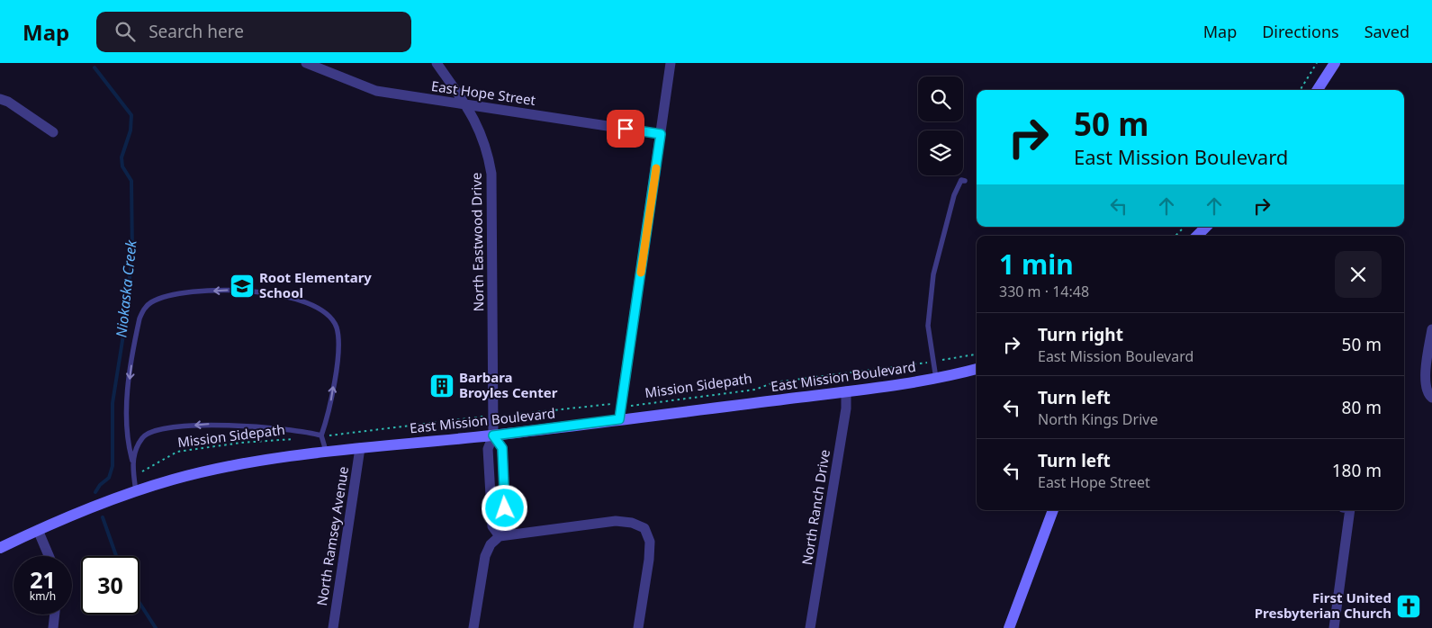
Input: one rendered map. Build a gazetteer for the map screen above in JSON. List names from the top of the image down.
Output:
{
  "streets": {
    "main road": ["East Mission Boulevard"],
    "street": [
      "East Hope Street",
      "North Eastwood Drive",
      "North Ranch Drive",
      "North Ramsey Avenue"
    ],
    "path": ["Mission Sidepath"]
  },
  "crossings": [
    ["East Hope Street", "North Eastwood Drive"],
    ["North Eastwood Drive", "East Mission Boulevard"],
    ["East Mission Boulevard", "North Ranch Drive"],
    ["East Mission Boulevard", "North Ramsey Avenue"]
  ],
  "water": ["Niokaska Creek"],
  "places": {
    "school or university": ["Root Elementary School"],
    "building": ["Barbara Broyles Center"],
    "church": ["First United Presbyterian Church"]
  },
  "page": {
    "header": "Map",
    "search": "Search here",
    "nav": ["Map", "Directions", "Saved"],
    "turn": ["50 m", "East Mission Boulevard"],
    "heading": ["1 min", "330 m · 14:48"],
    "list": [
      {
        "name": "Turn right",
        "note": "East Mission Boulevard",
        "value": "50 m"
      },
      {
        "name": "Turn left",
        "note": "North Kings Drive",
        "value": "80 m"
      },
      {
        "name": "Turn left",
        "note": "East Hope Street",
        "value": "180 m"
      }
    ],
    "speed": "21 km/h",
    "limit": "30"
  }
}
